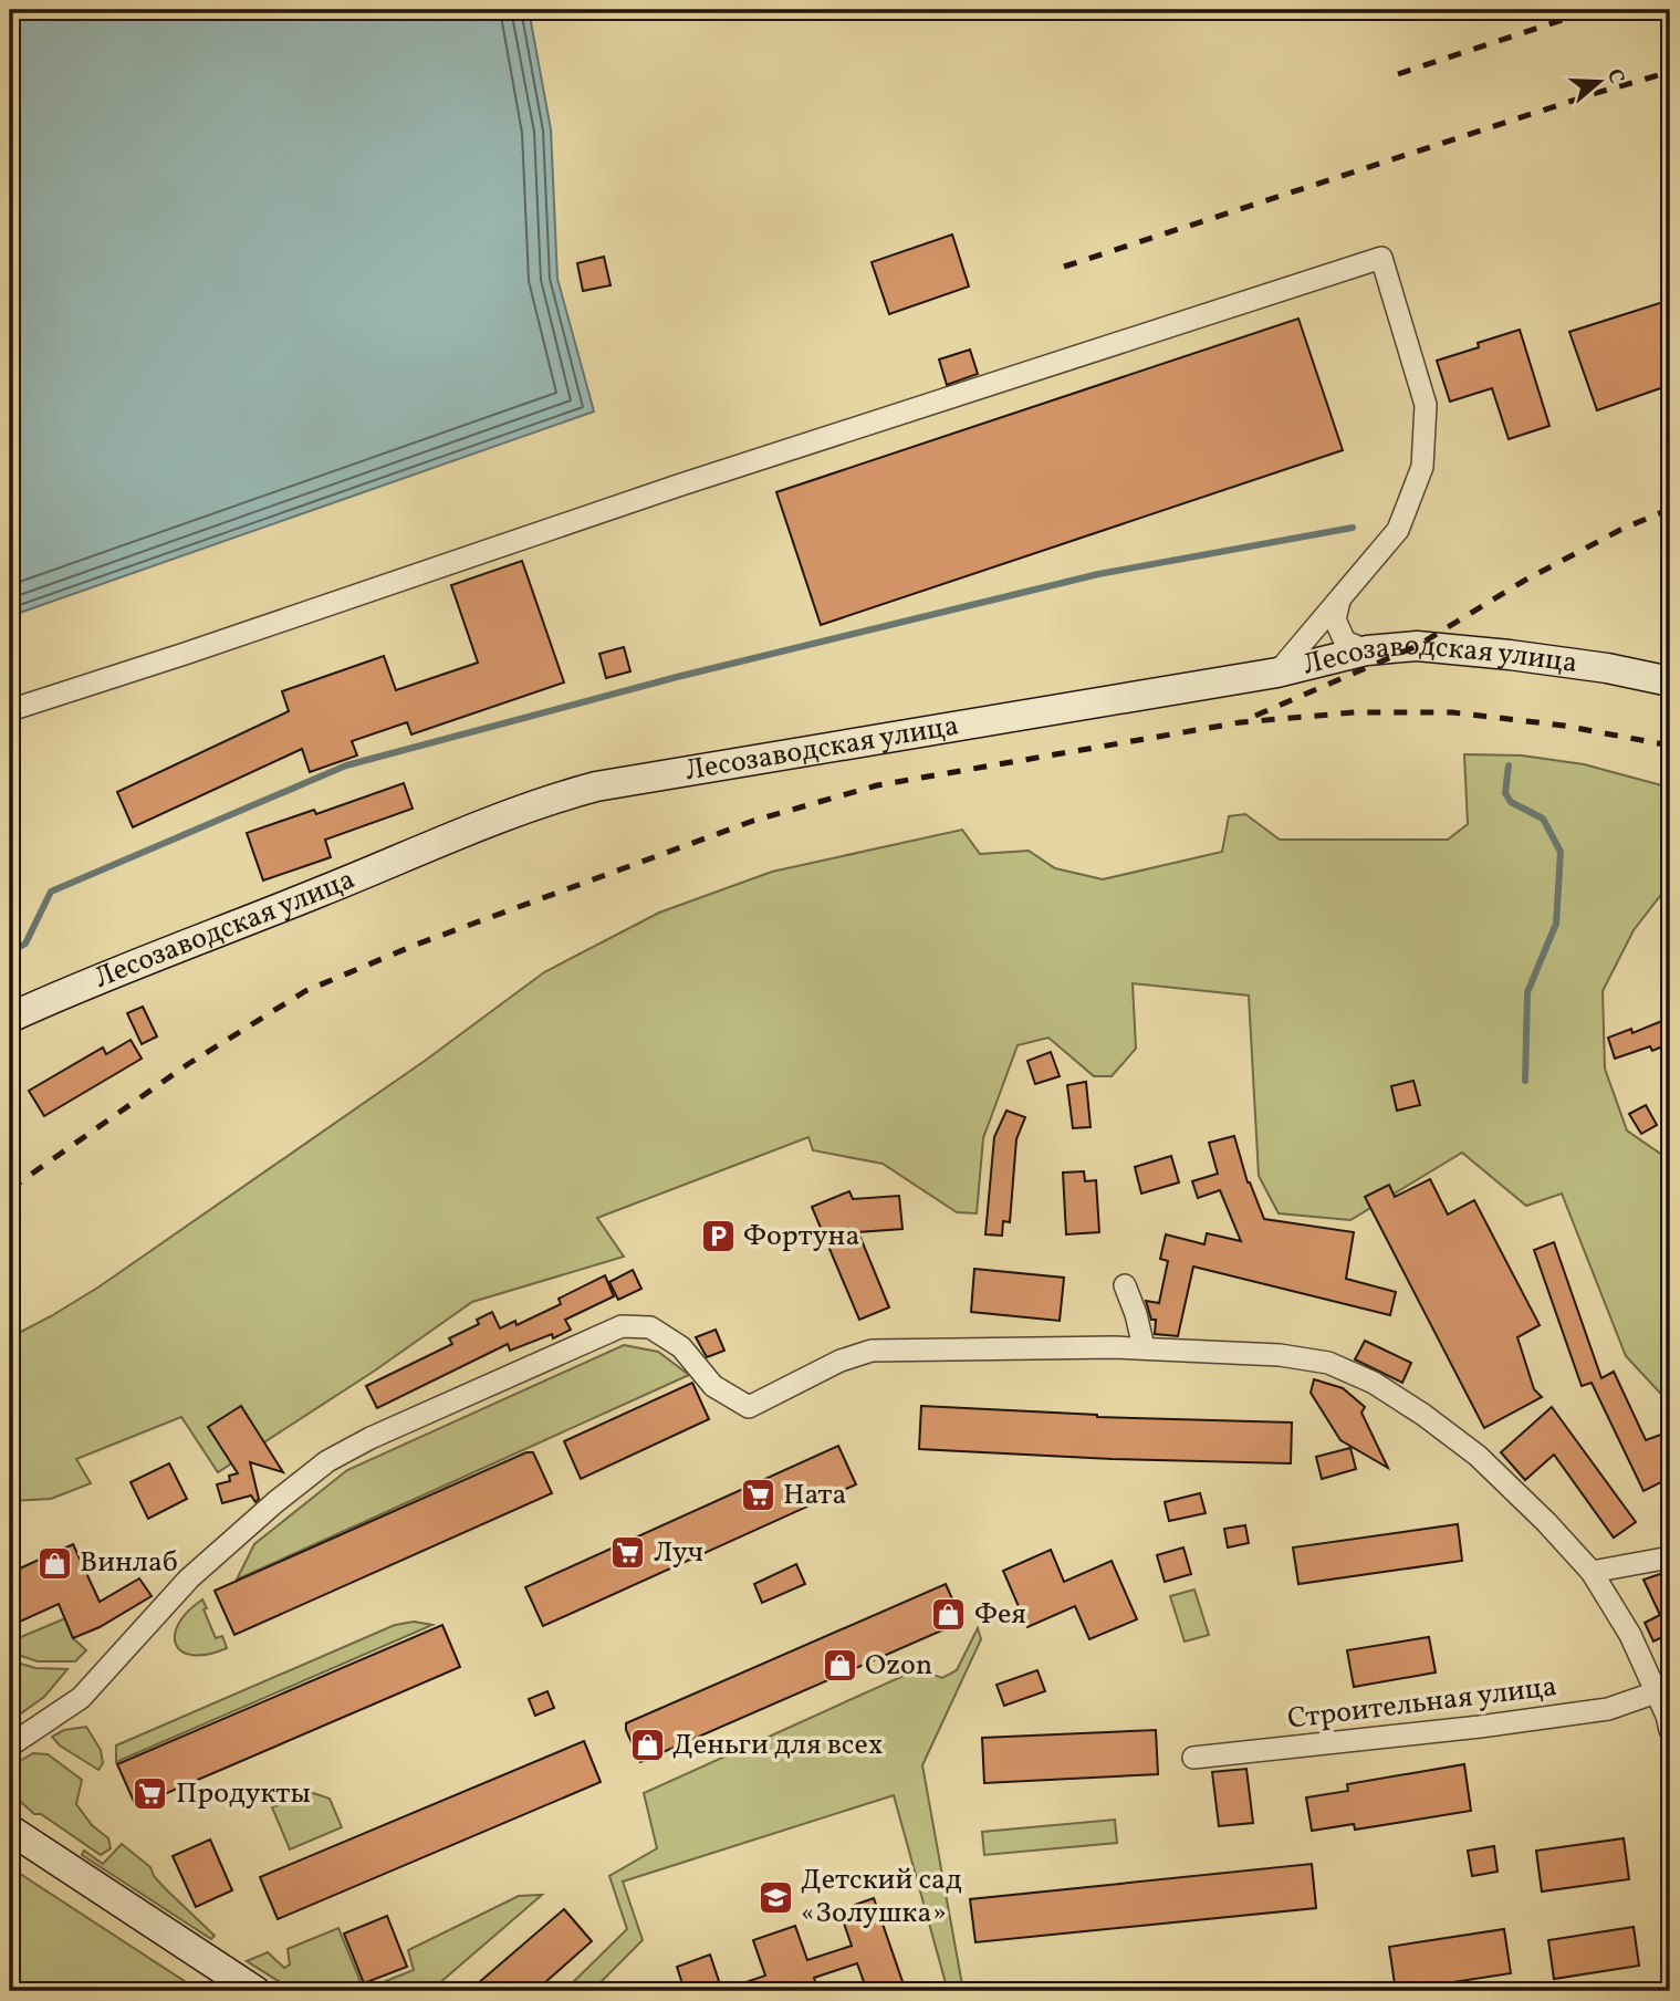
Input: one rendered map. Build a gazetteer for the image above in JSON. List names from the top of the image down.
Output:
{
  "streets": {
    "main road": ["Лесозаводская улица"],
    "street": ["Строительная улица"]
  },
  "places": {
    "parking": ["Фортуна"],
    "supermarket": ["Ната", "Луч", "Продукты"],
    "shop": [
      "Винлаб",
      "Фея",
      "Ozon",
      "Деньги для всех"
    ],
    "school or university": ["Детский сад «Золушка»"]
  },
  "north": "right"
}
